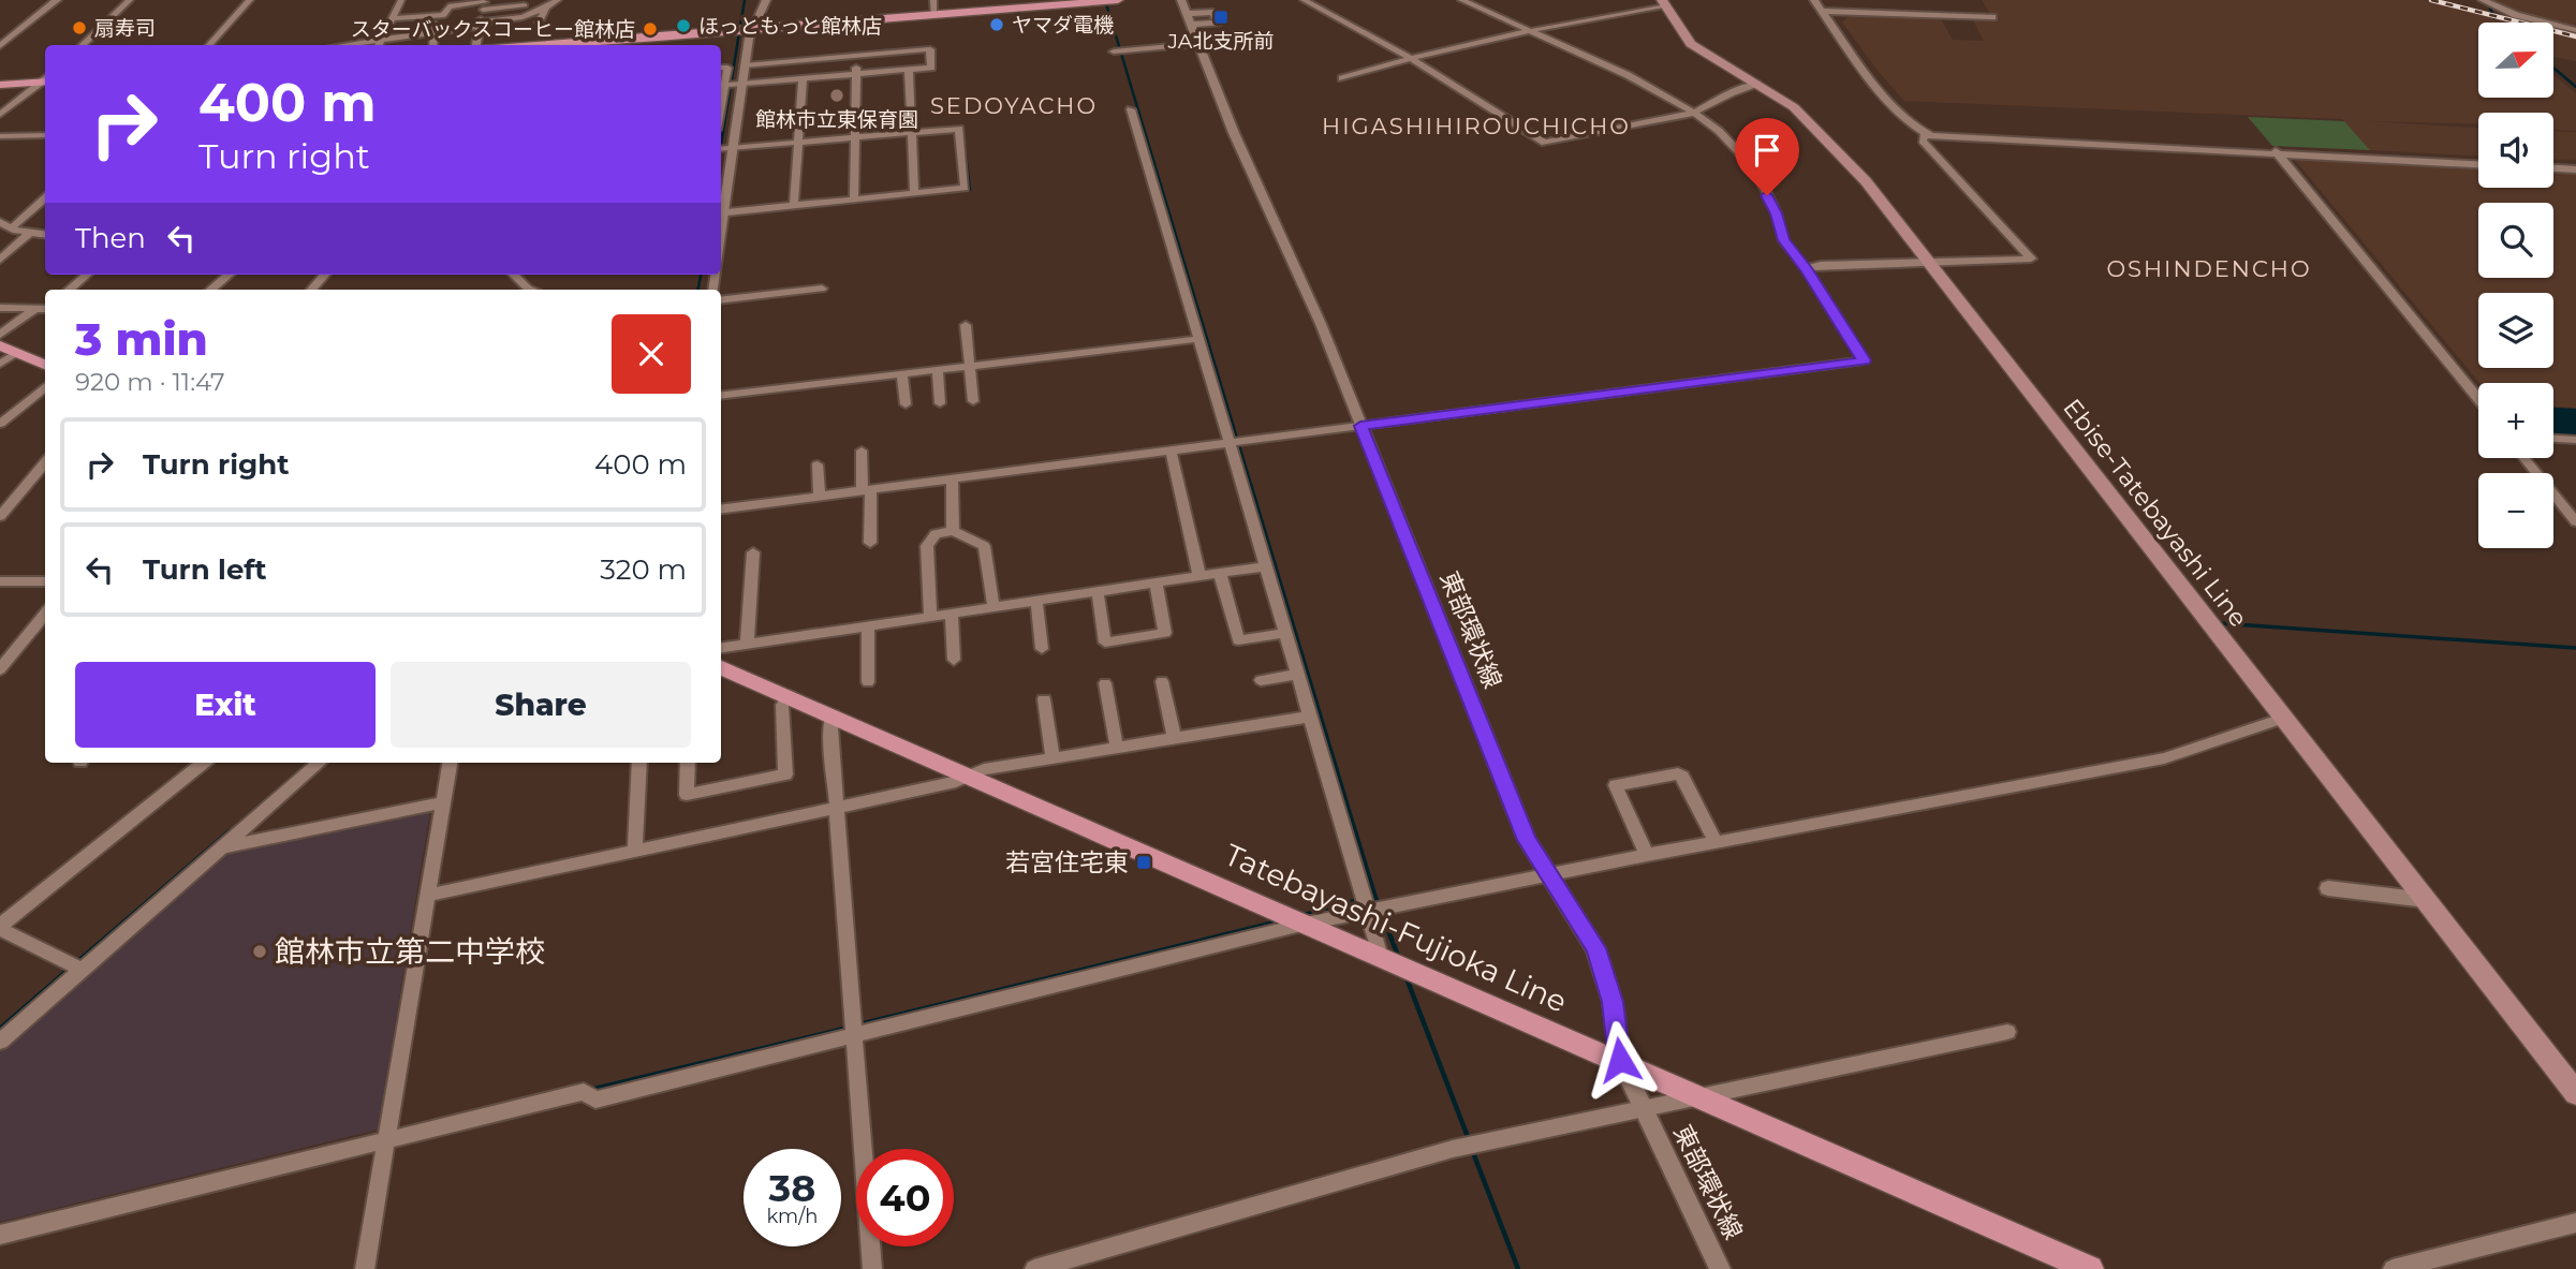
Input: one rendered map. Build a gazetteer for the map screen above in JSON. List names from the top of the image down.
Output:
{
  "streets": {
    "main road": ["Ebise-Tatebayashi Line", "Tatebayashi-Fujioka Line"],
    "street": ["東部環状線"]
  },
  "crossings": [
    ["東部環状線", "Tatebayashi-Fujioka Line"]
  ],
  "districts": ["SEDOYACHO", "HIGASHIHIROUCHICHO", "OSHINDENCHO"],
  "places": {
    "transit": ["JA北支所前", "若宮住宅東"],
    "other": [
      "ヤマダ電機",
      "ほっともっと館林店",
      "扇寿司",
      "スターバックスコーヒー館林店",
      "館林市立東保育園",
      "館林市立第二中学校"
    ]
  },
  "north": "right",
  "page": {
    "map_buttons": ["+", "−"],
    "turn": ["400 m", "Turn right"],
    "then": "Then",
    "heading": ["3 min", "920 m · 11:47"],
    "list": [
      {
        "name": "Turn right",
        "value": "400 m"
      },
      {
        "name": "Turn left",
        "value": "320 m"
      }
    ],
    "buttons": ["Exit", "Share"],
    "speed": "38 km/h",
    "limit": "40"
  }
}
